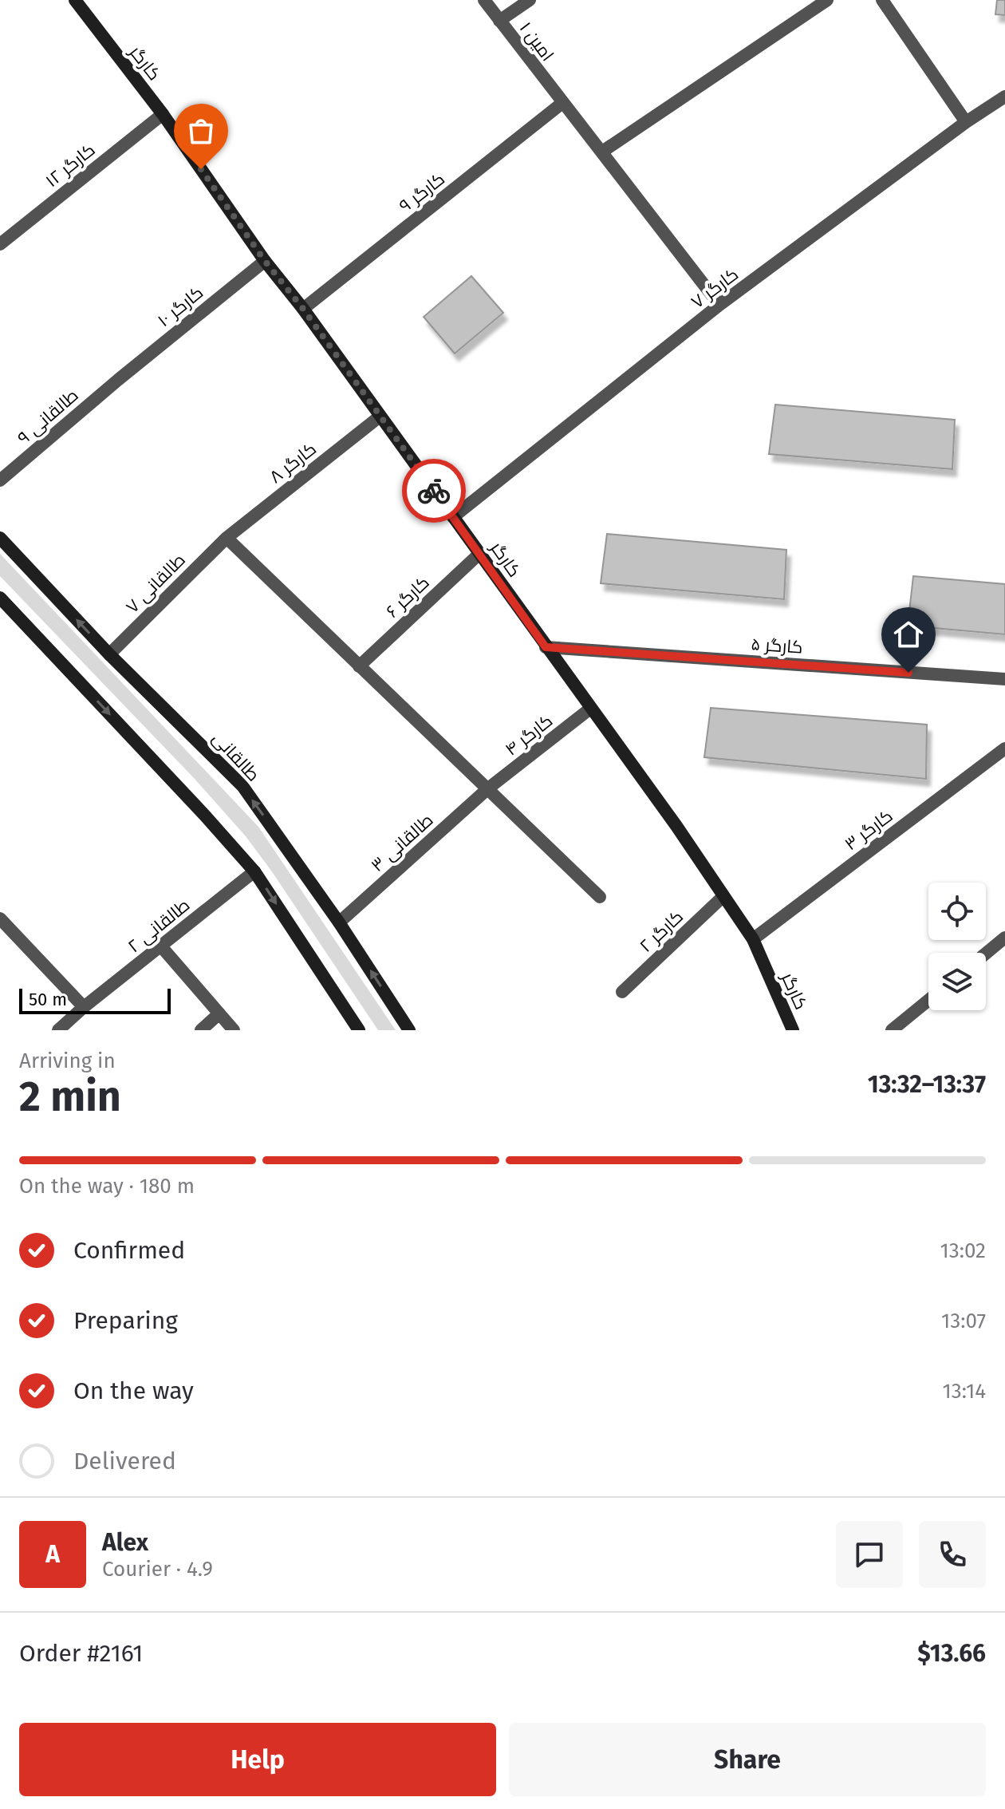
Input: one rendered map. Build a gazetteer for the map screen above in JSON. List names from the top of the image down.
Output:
{
  "streets": {
    "main road": ["کارگر", "طالقانی"],
    "street": [
      "امین ۱",
      "کارگر ۱۲",
      "کارگر ۹",
      "کارگر ۷",
      "کارگر ۱۰",
      "طالقانی ۹",
      "کارگر ۸",
      "طالقانی ۷",
      "کارگر ۶",
      "کارگر ۵",
      "کارگر ۴",
      "کارگر ۳",
      "طالقانی ۳",
      "طالقانی ۲",
      "کارگر ۲"
    ]
  },
  "crossings": [
    ["امین ۱", "کارگر ۹"],
    ["امین ۱", "کارگر ۷"],
    ["کارگر", "کارگر ۱۲"],
    ["کارگر", "کارگر ۹"],
    ["کارگر", "کارگر ۷"],
    ["کارگر", "کارگر ۱۰"],
    ["کارگر", "کارگر ۸"],
    ["کارگر", "کارگر ۶"],
    ["کارگر", "کارگر ۵"],
    ["کارگر", "کارگر ۴"],
    ["کارگر", "کارگر ۳"],
    ["کارگر", "کارگر ۲"],
    ["کارگر ۱۰", "طالقانی ۹"],
    ["کارگر ۸", "طالقانی ۷"],
    ["طالقانی ۷", "طالقانی"],
    ["کارگر ۴", "طالقانی ۳"],
    ["طالقانی", "طالقانی ۳"]
  ],
  "scale_bar": "50 m",
  "page": {
    "scale": "50 m",
    "heading": ["2 min", "Arriving in", "13:32–13:37"],
    "panel": [
      "Alex",
      "Courier · 4.9",
      "Order #2161",
      "$13.66"
    ],
    "bar": "On the way · 180 m",
    "list": [
      ["Confirmed", "13:02"],
      ["Preparing", "13:07"],
      ["On the way", "13:14"],
      "Delivered"
    ],
    "round": "A",
    "buttons": ["Help", "Share"]
  }
}
